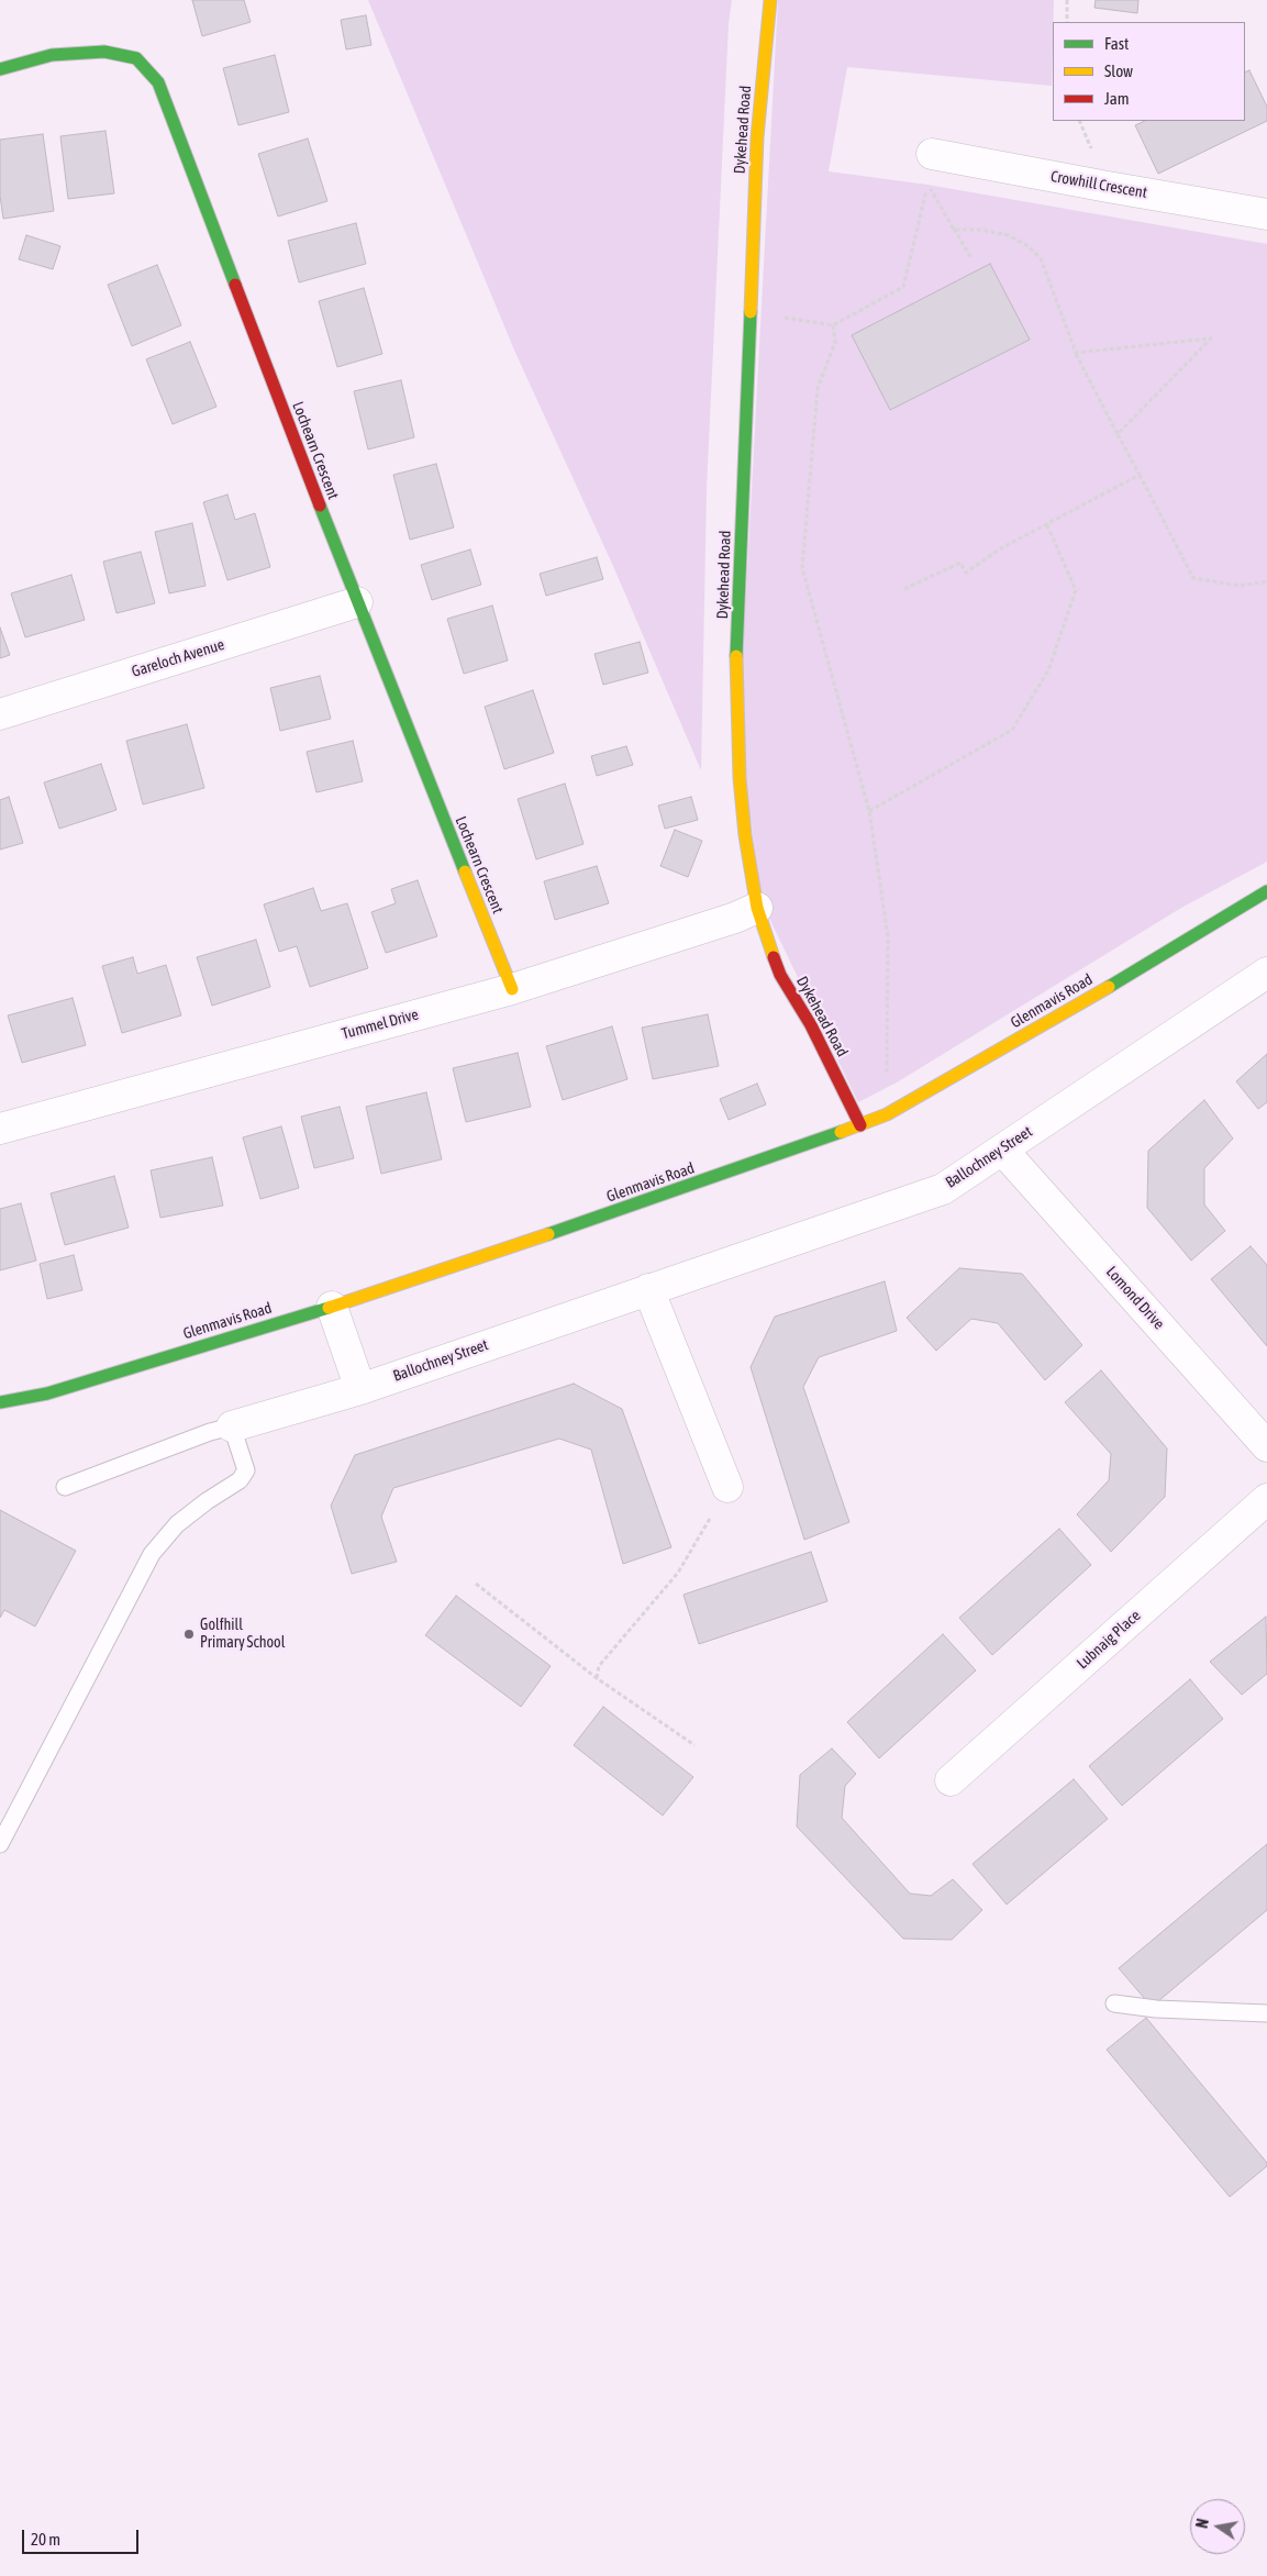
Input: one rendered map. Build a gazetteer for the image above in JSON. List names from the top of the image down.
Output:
{
  "streets": {
    "street": [
      "Dykehead Road",
      "Crowhill Crescent",
      "Lochearn Crescent",
      "Gareloch Avenue",
      "Glenmavis Road",
      "Tummel Drive",
      "Ballochney Street",
      "Lomond Drive",
      "Lubnaig Place"
    ]
  },
  "crossings": [
    ["Dykehead Road", "Glenmavis Road"],
    ["Dykehead Road", "Tummel Drive"],
    ["Lochearn Crescent", "Gareloch Avenue"],
    ["Lochearn Crescent", "Tummel Drive"],
    ["Ballochney Street", "Lomond Drive"]
  ],
  "places": ["Golfhill Primary School"],
  "legend": ["Fast", "Slow", "Jam"],
  "scale_bar": "20 m",
  "north": "left"
}
